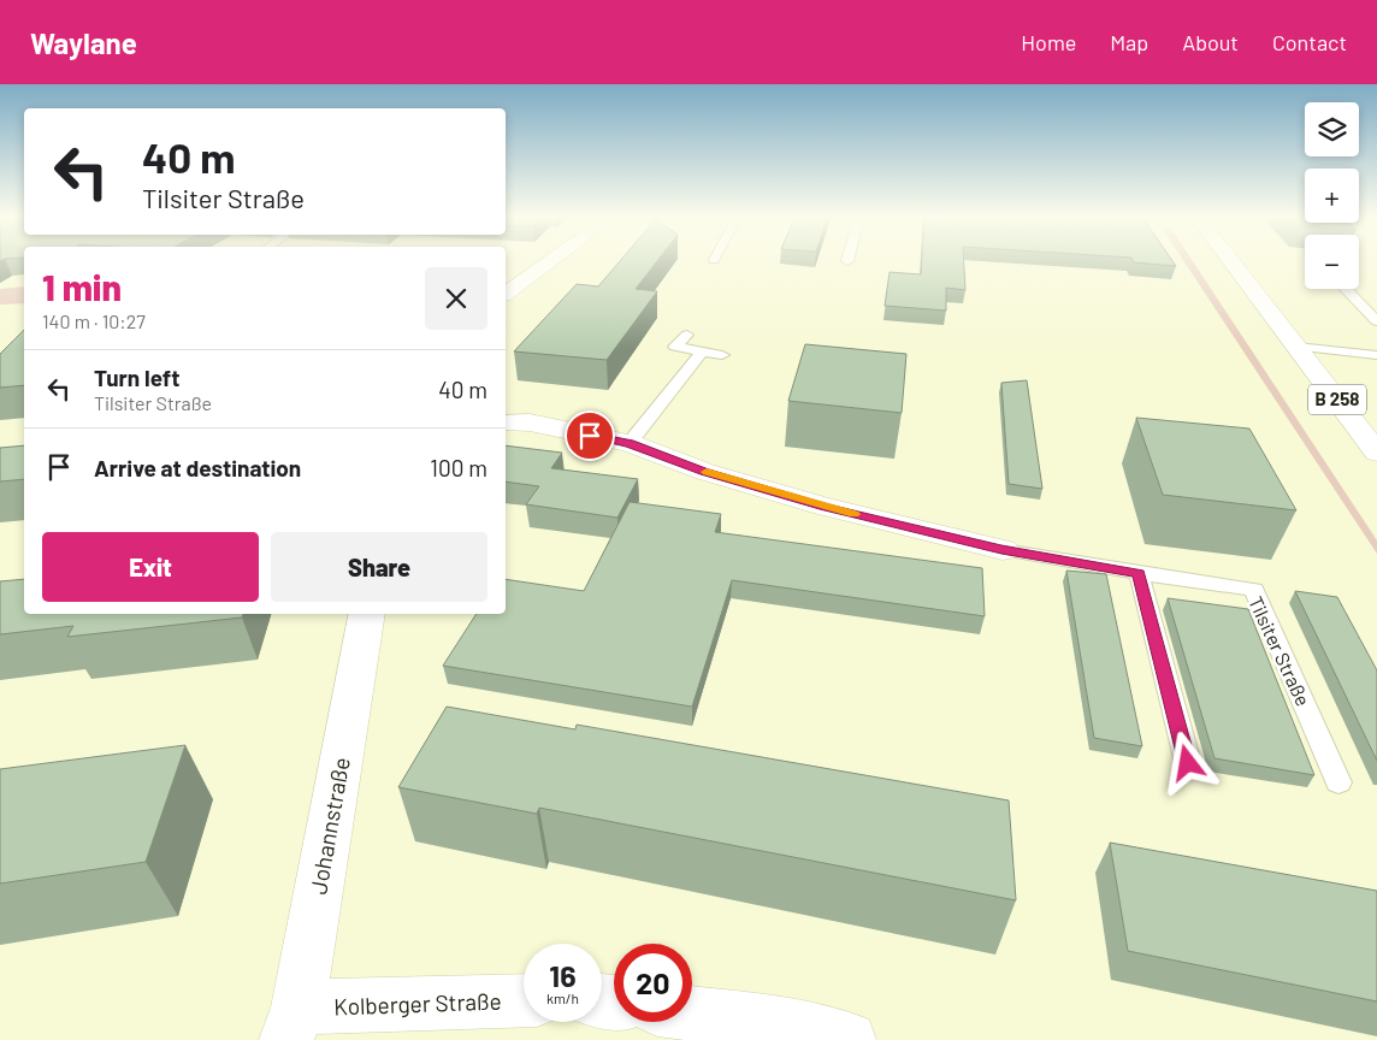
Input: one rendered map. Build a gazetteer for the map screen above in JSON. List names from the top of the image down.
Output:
{
  "streets": {
    "street": [
      "B 258",
      "Tilsiter Straße",
      "Johannstraße",
      "Kolberger Straße"
    ]
  },
  "crossings": [
    ["Johannstraße", "Kolberger Straße"]
  ],
  "page": {
    "header": "Waylane",
    "nav": [
      "Home",
      "Map",
      "About",
      "Contact"
    ],
    "map_buttons": ["+", "−"],
    "turn": ["40 m", "Tilsiter Straße"],
    "heading": ["1 min", "140 m · 10:27"],
    "list": [
      {
        "name": "Turn left",
        "note": "Tilsiter Straße",
        "value": "40 m"
      },
      {
        "name": "Arrive at destination",
        "value": "100 m"
      }
    ],
    "buttons": ["Exit", "Share"],
    "speed": "16 km/h",
    "limit": "20"
  }
}
